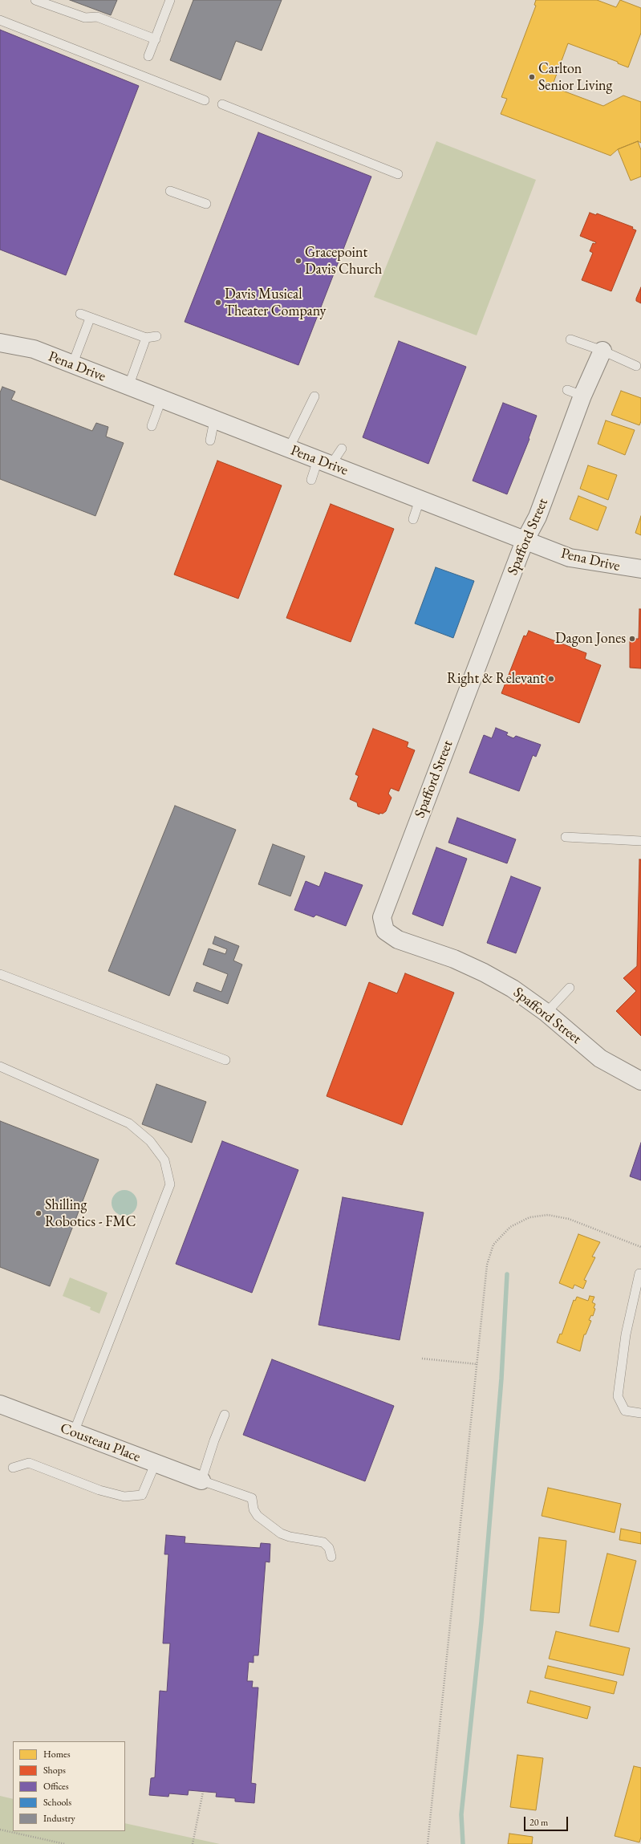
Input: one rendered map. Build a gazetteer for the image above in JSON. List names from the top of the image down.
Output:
{
  "streets": {
    "street": ["Pena Drive", "Spafford Street", "Cousteau Place"]
  },
  "crossings": [
    ["Pena Drive", "Spafford Street"]
  ],
  "places": [
    "Carlton Senior Living",
    "Gracepoint Davis Church",
    "Davis Musical Theater Company",
    "Dagon Jones",
    "Right & Relevant",
    "Shilling Robotics - FMC"
  ],
  "legend": [
    "Homes",
    "Shops",
    "Offices",
    "Schools",
    "Industry"
  ],
  "scale_bar": "20 m"
}
